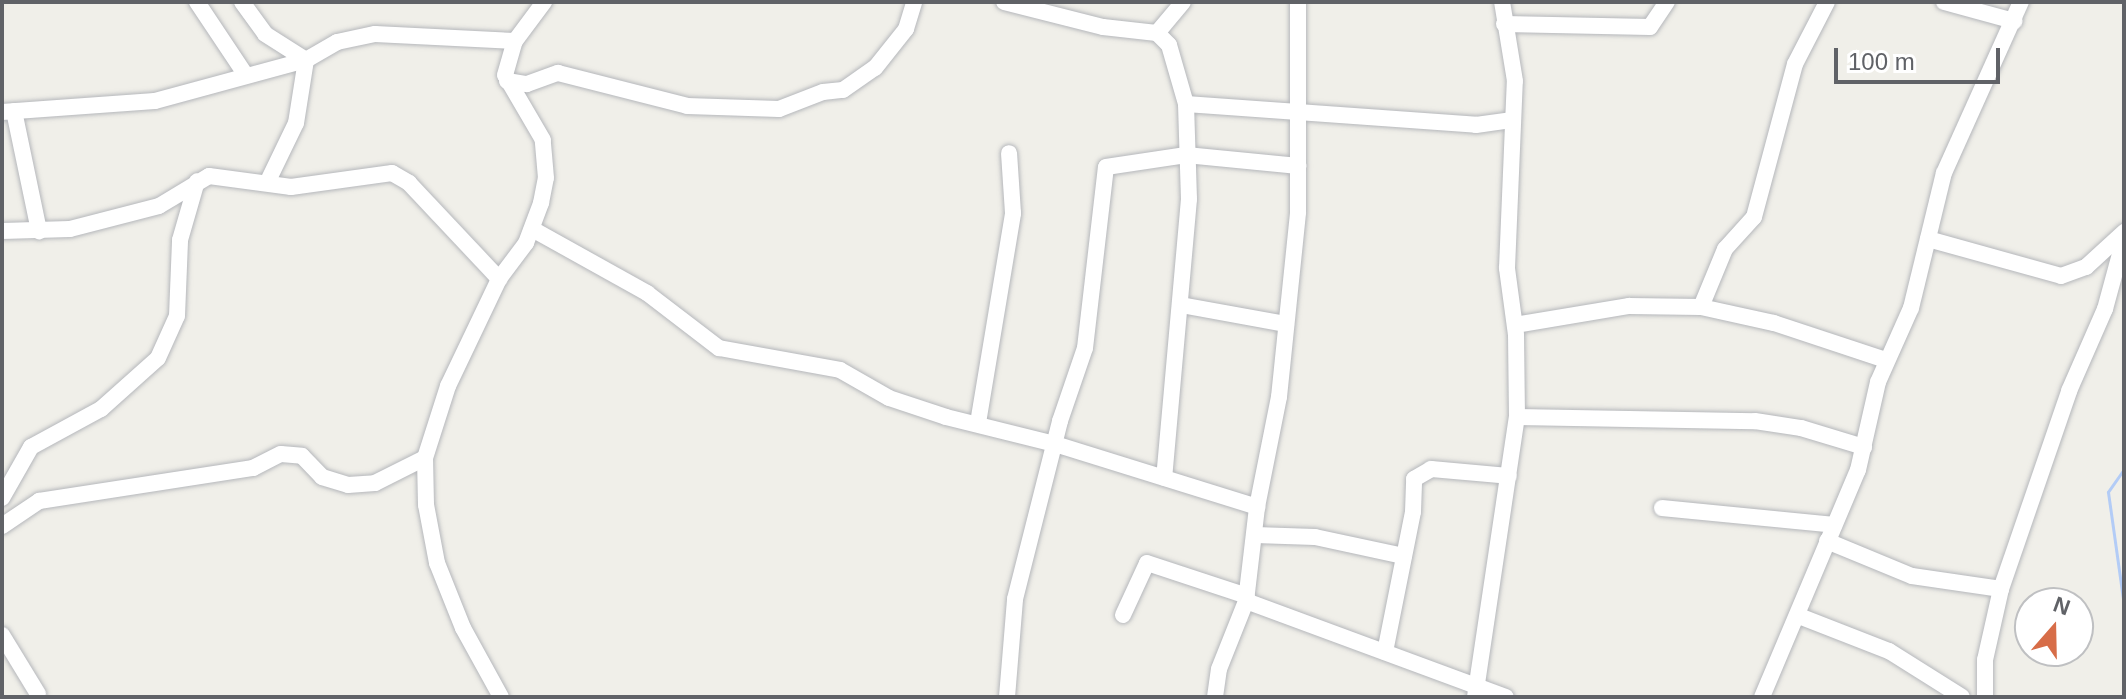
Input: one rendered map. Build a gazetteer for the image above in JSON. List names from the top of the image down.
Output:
{
  "scale_bar": "100 m",
  "north": "top"
}
